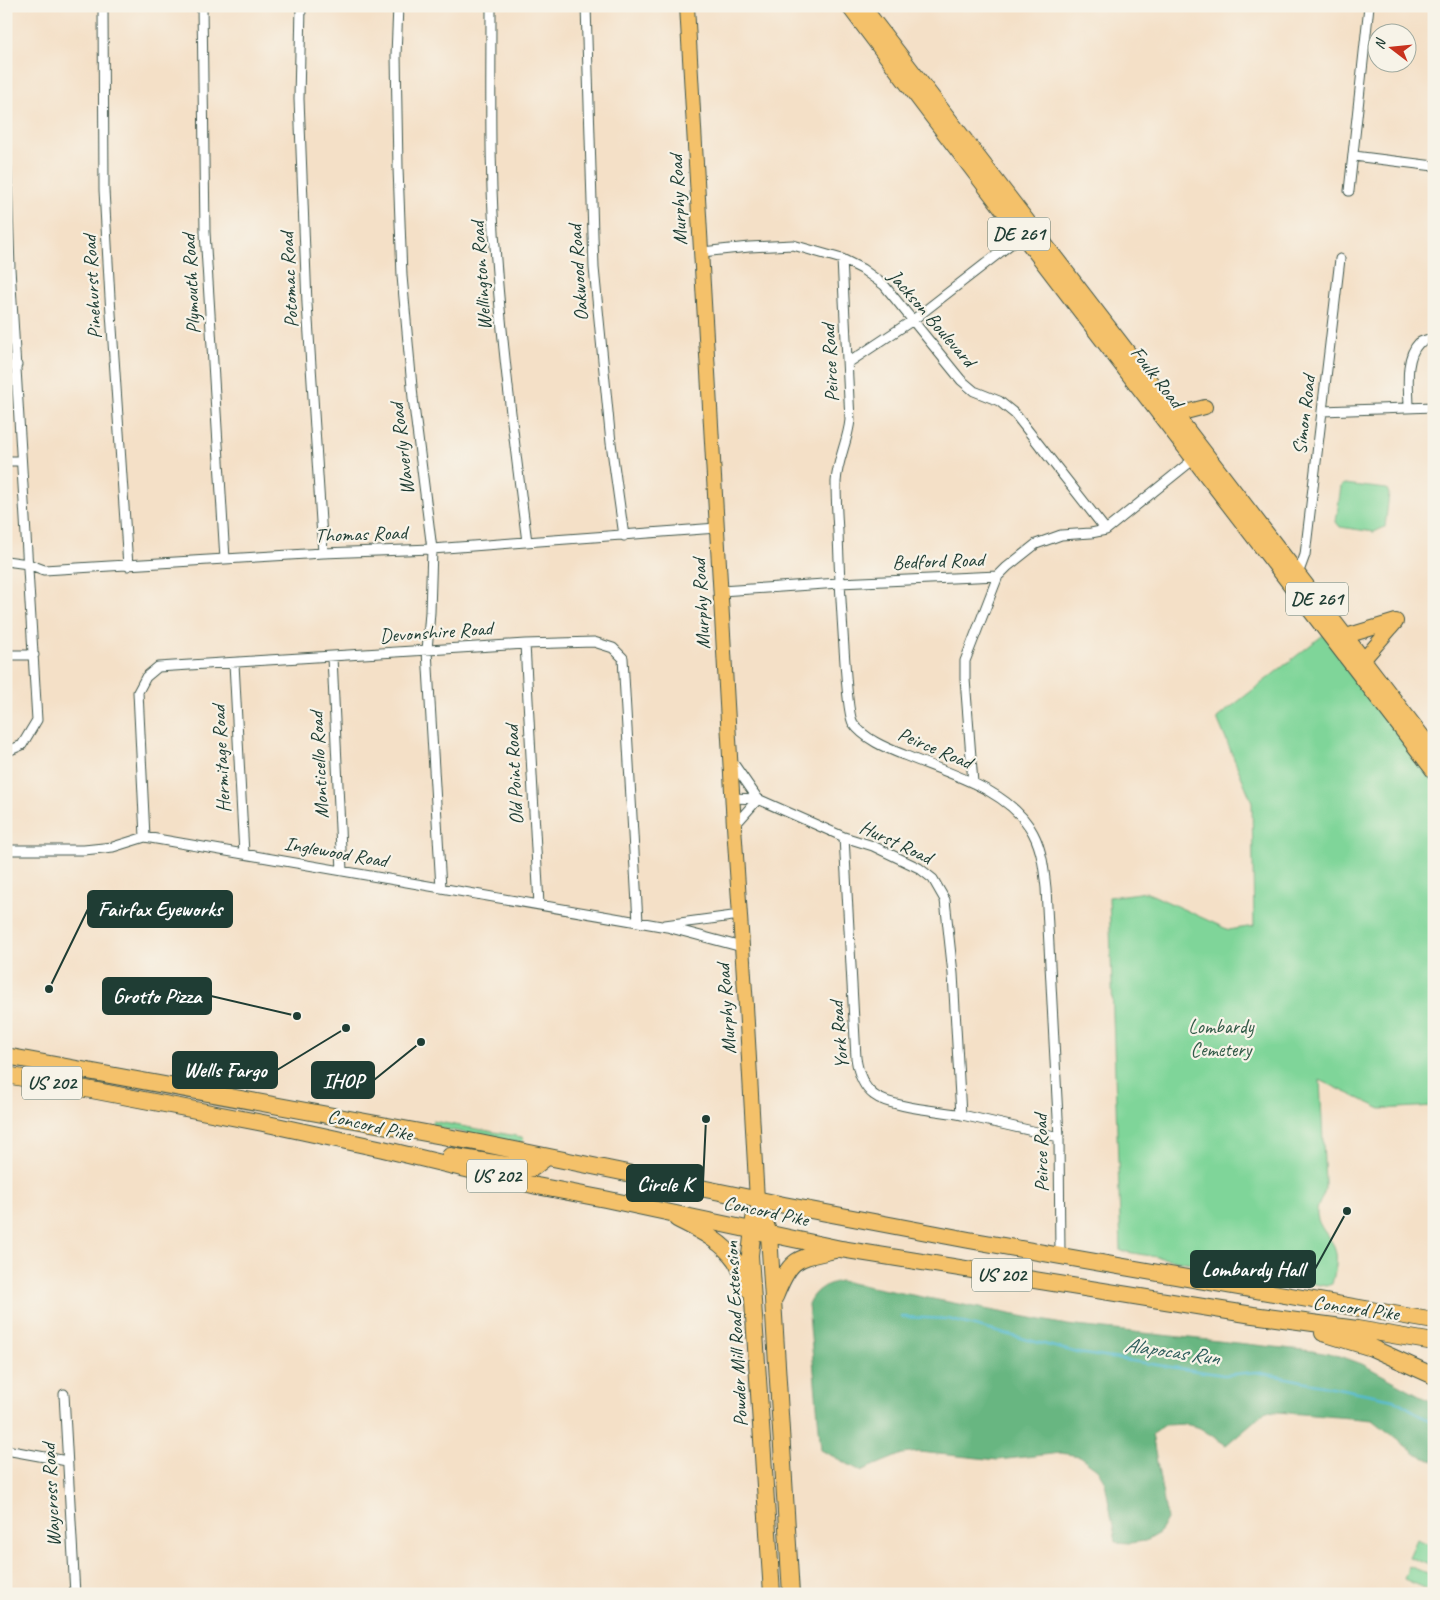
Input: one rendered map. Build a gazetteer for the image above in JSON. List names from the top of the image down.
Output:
{
  "streets": {
    "highway": ["US 202", "Concord Pike", "Powder Mill Road Extension"],
    "main road": ["Murphy Road", "DE 261", "Foulk Road"],
    "street": [
      "Oakwood Road",
      "Wellington Road",
      "Potomac Road",
      "Plymouth Road",
      "Pinehurst Road",
      "Jackson Boulevard",
      "Peirce Road",
      "Simon Road",
      "Waverly Road",
      "Thomas Road",
      "Bedford Road",
      "Devonshire Road",
      "Hermitage Road",
      "Monticello Road",
      "Old Point Road",
      "Hurst Road",
      "Inglewood Road",
      "York Road",
      "Waycross Road"
    ]
  },
  "crossings": [
    ["Murphy Road", "Jackson Boulevard"],
    ["Murphy Road", "Thomas Road"],
    ["Murphy Road", "Bedford Road"],
    ["Murphy Road", "Hurst Road"],
    ["Murphy Road", "Inglewood Road"],
    ["Murphy Road", "Concord Pike"],
    ["Murphy Road", "Powder Mill Road Extension"],
    ["Oakwood Road", "Thomas Road"],
    ["Wellington Road", "Thomas Road"],
    ["Potomac Road", "Thomas Road"],
    ["Plymouth Road", "Thomas Road"],
    ["Pinehurst Road", "Thomas Road"],
    ["Jackson Boulevard", "Peirce Road"],
    ["Jackson Boulevard", "Bedford Road"],
    ["Peirce Road", "Bedford Road"],
    ["Peirce Road", "York Road"],
    ["Peirce Road", "Concord Pike"],
    ["Foulk Road", "Simon Road"],
    ["Foulk Road", "Bedford Road"],
    ["Waverly Road", "Thomas Road"],
    ["Waverly Road", "Devonshire Road"],
    ["Waverly Road", "Inglewood Road"],
    ["Devonshire Road", "Hermitage Road"],
    ["Devonshire Road", "Monticello Road"],
    ["Devonshire Road", "Old Point Road"],
    ["Devonshire Road", "Inglewood Road"],
    ["Hermitage Road", "Inglewood Road"],
    ["Monticello Road", "Inglewood Road"],
    ["Old Point Road", "Inglewood Road"],
    ["Hurst Road", "York Road"],
    ["Concord Pike", "Powder Mill Road Extension"]
  ],
  "water": ["Alapocas Run"],
  "parks": ["Lombardy Cemetery"],
  "places": [
    "Fairfax Eyeworks",
    "Grotto Pizza",
    "Wells Fargo",
    "IHOP",
    "Circle K",
    "Lombardy Hall"
  ],
  "north": "left"
}
